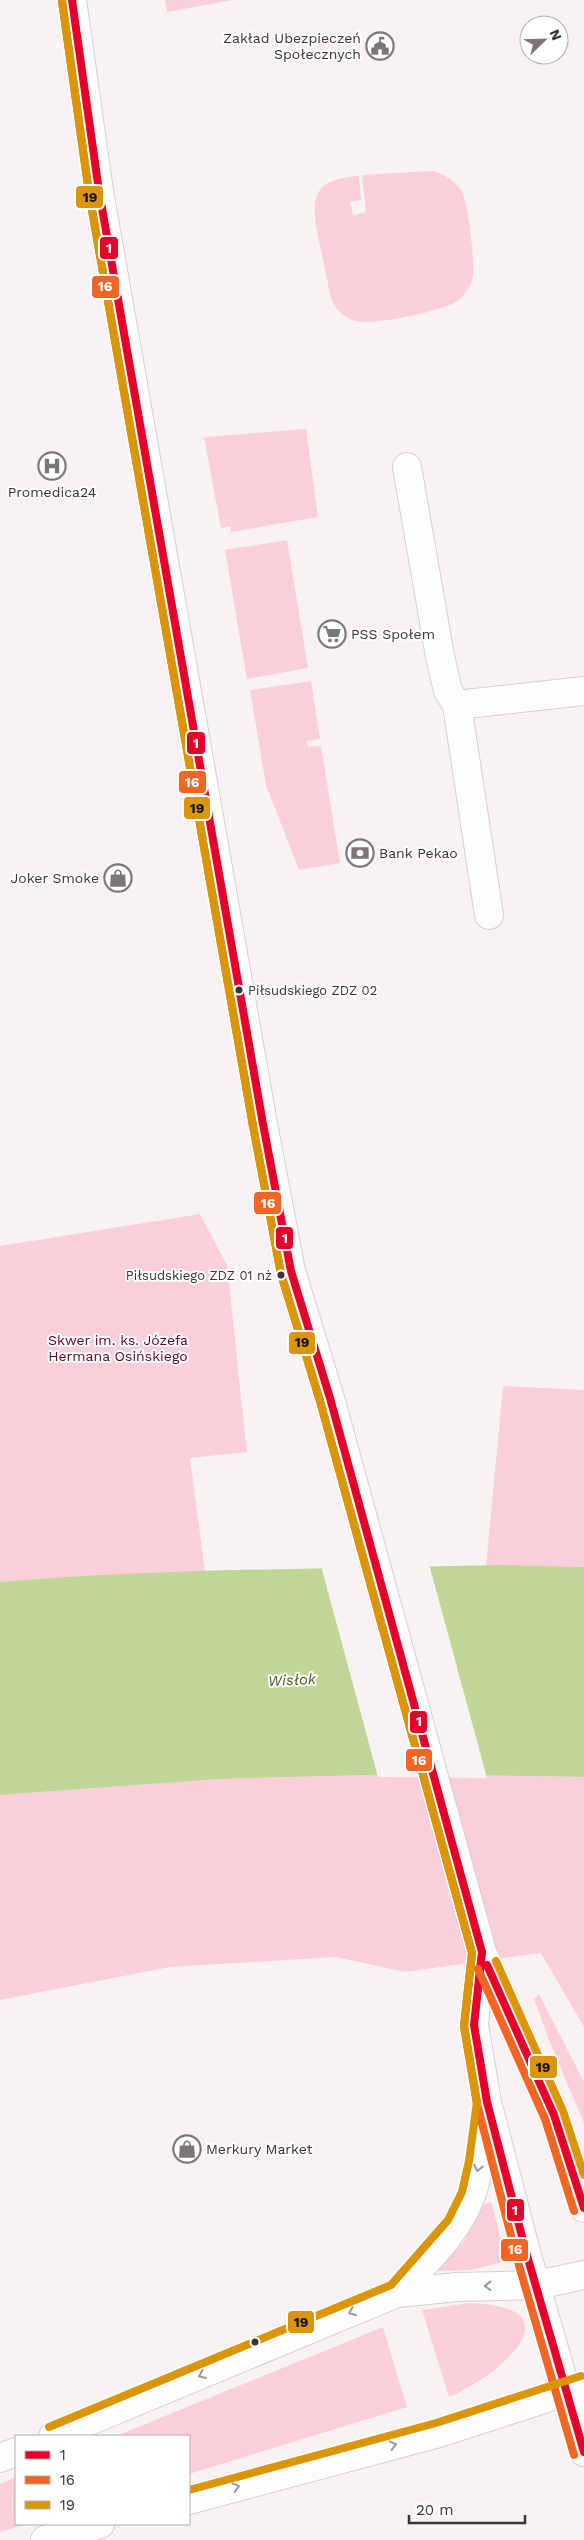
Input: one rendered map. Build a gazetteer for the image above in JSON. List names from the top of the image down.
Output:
{
  "water": ["Wisłok"],
  "parks": ["Skwer im. ks. Józefa Hermana Osińskiego"],
  "places": {
    "public building": ["Zakład Ubezpieczeń Społecznych"],
    "hospital": ["Promedica24"],
    "supermarket": ["PSS Społem"],
    "bank": ["Bank Pekao"],
    "shop": ["Joker Smoke", "Merkury Market"],
    "other": ["Piłsudskiego ZDZ 02", "Piłsudskiego ZDZ 01 nż"]
  },
  "lines": ["transit line 1", "transit line 16", "transit line 19"],
  "legend": ["1", "16", "19"],
  "scale_bar": "20 m",
  "north": "top right"
}
